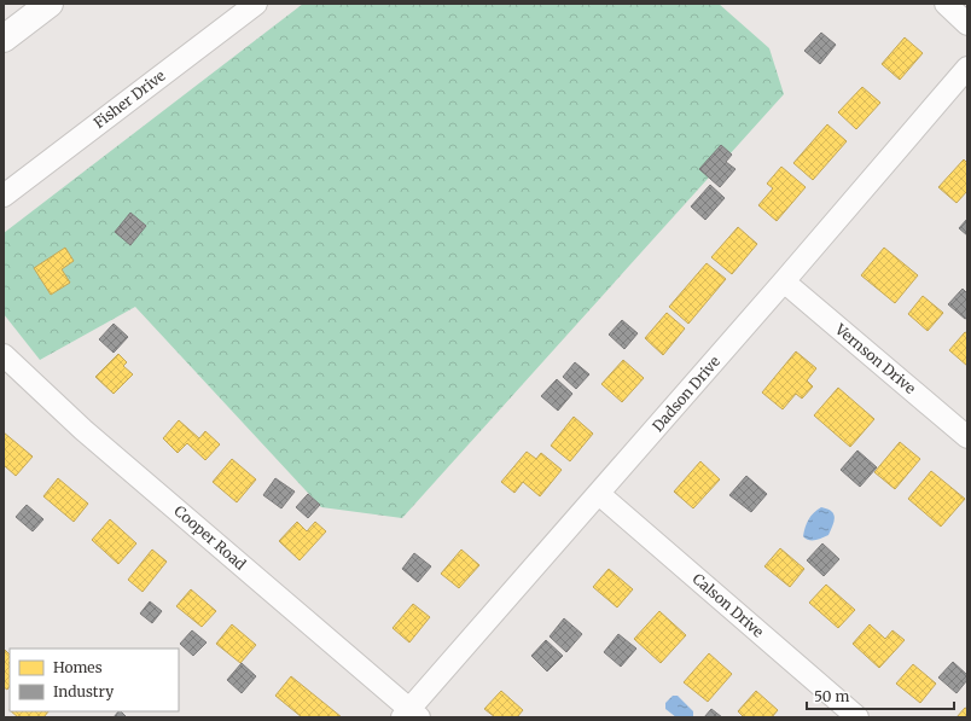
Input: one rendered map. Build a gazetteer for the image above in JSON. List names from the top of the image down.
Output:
{
  "streets": {
    "street": [
      "Fisher Drive",
      "Vernson Drive",
      "Dadson Drive",
      "Cooper Road",
      "Calson Drive"
    ]
  },
  "crossings": [
    ["Vernson Drive", "Dadson Drive"],
    ["Dadson Drive", "Cooper Road"],
    ["Dadson Drive", "Calson Drive"]
  ],
  "legend": ["Homes", "Industry"],
  "scale_bar": "50 m"
}
